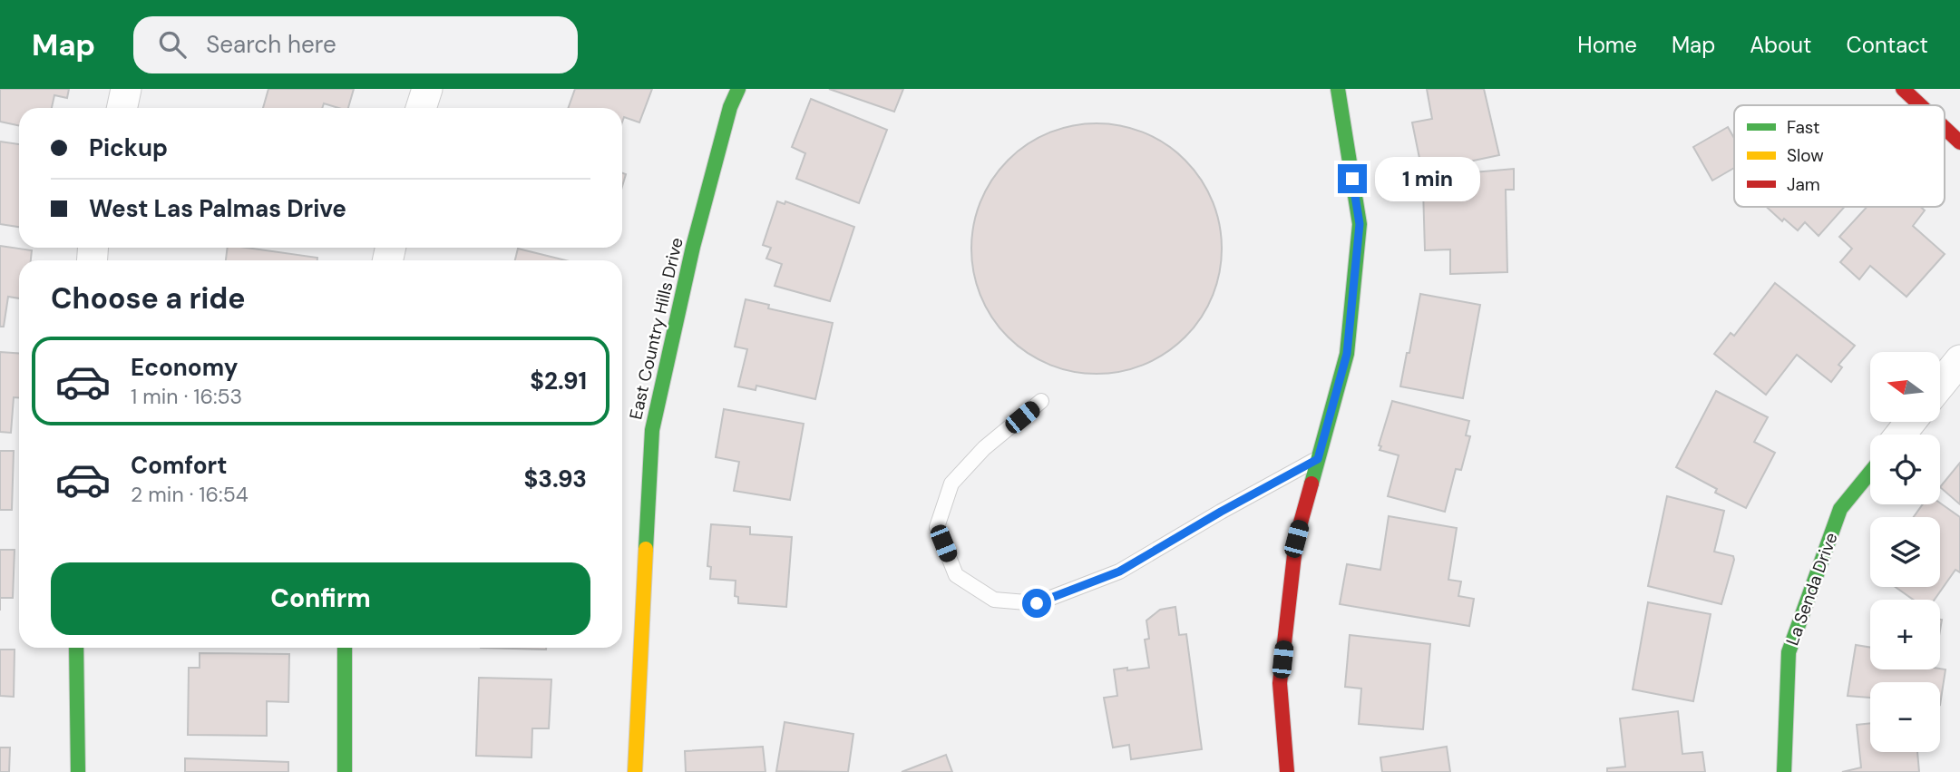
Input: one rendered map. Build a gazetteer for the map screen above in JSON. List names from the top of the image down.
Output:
{
  "streets": {
    "street": ["East Country Hills Drive", "La Senda Drive"]
  },
  "legend": ["Fast", "Slow", "Jam"],
  "north": "left",
  "page": {
    "header": "Map",
    "search": "Search here",
    "nav": [
      "Home",
      "Map",
      "About",
      "Contact"
    ],
    "banner": ["Pickup", "West Las Palmas Drive"],
    "bubble": "1 min",
    "heading": "Choose a ride",
    "list": [
      {
        "name": "Economy",
        "note": "1 min · 16:53",
        "value": "$2.91"
      },
      {
        "name": "Comfort",
        "note": "2 min · 16:54",
        "value": "$3.93"
      }
    ],
    "map_buttons": ["+", "−"],
    "buttons": "Confirm"
  }
}
